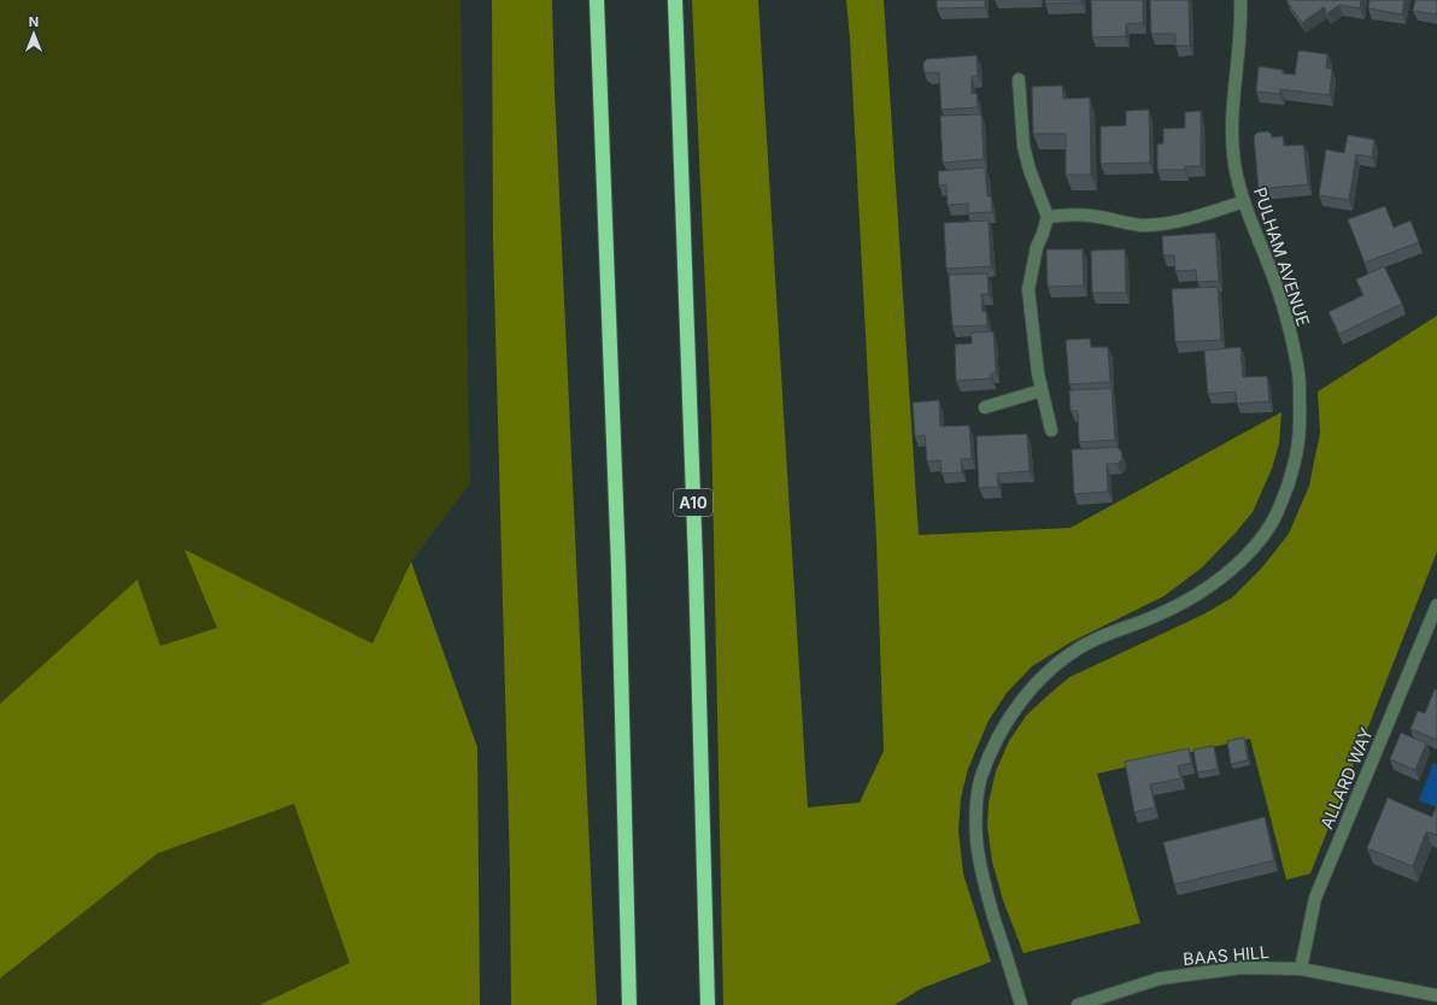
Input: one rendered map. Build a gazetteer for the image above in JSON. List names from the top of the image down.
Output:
{
  "streets": {
    "highway": ["A10"],
    "street": ["PULHAM AVENUE", "ALLARD WAY", "BAAS HILL"]
  },
  "crossings": [
    ["ALLARD WAY", "BAAS HILL"]
  ],
  "north": "top"
}
